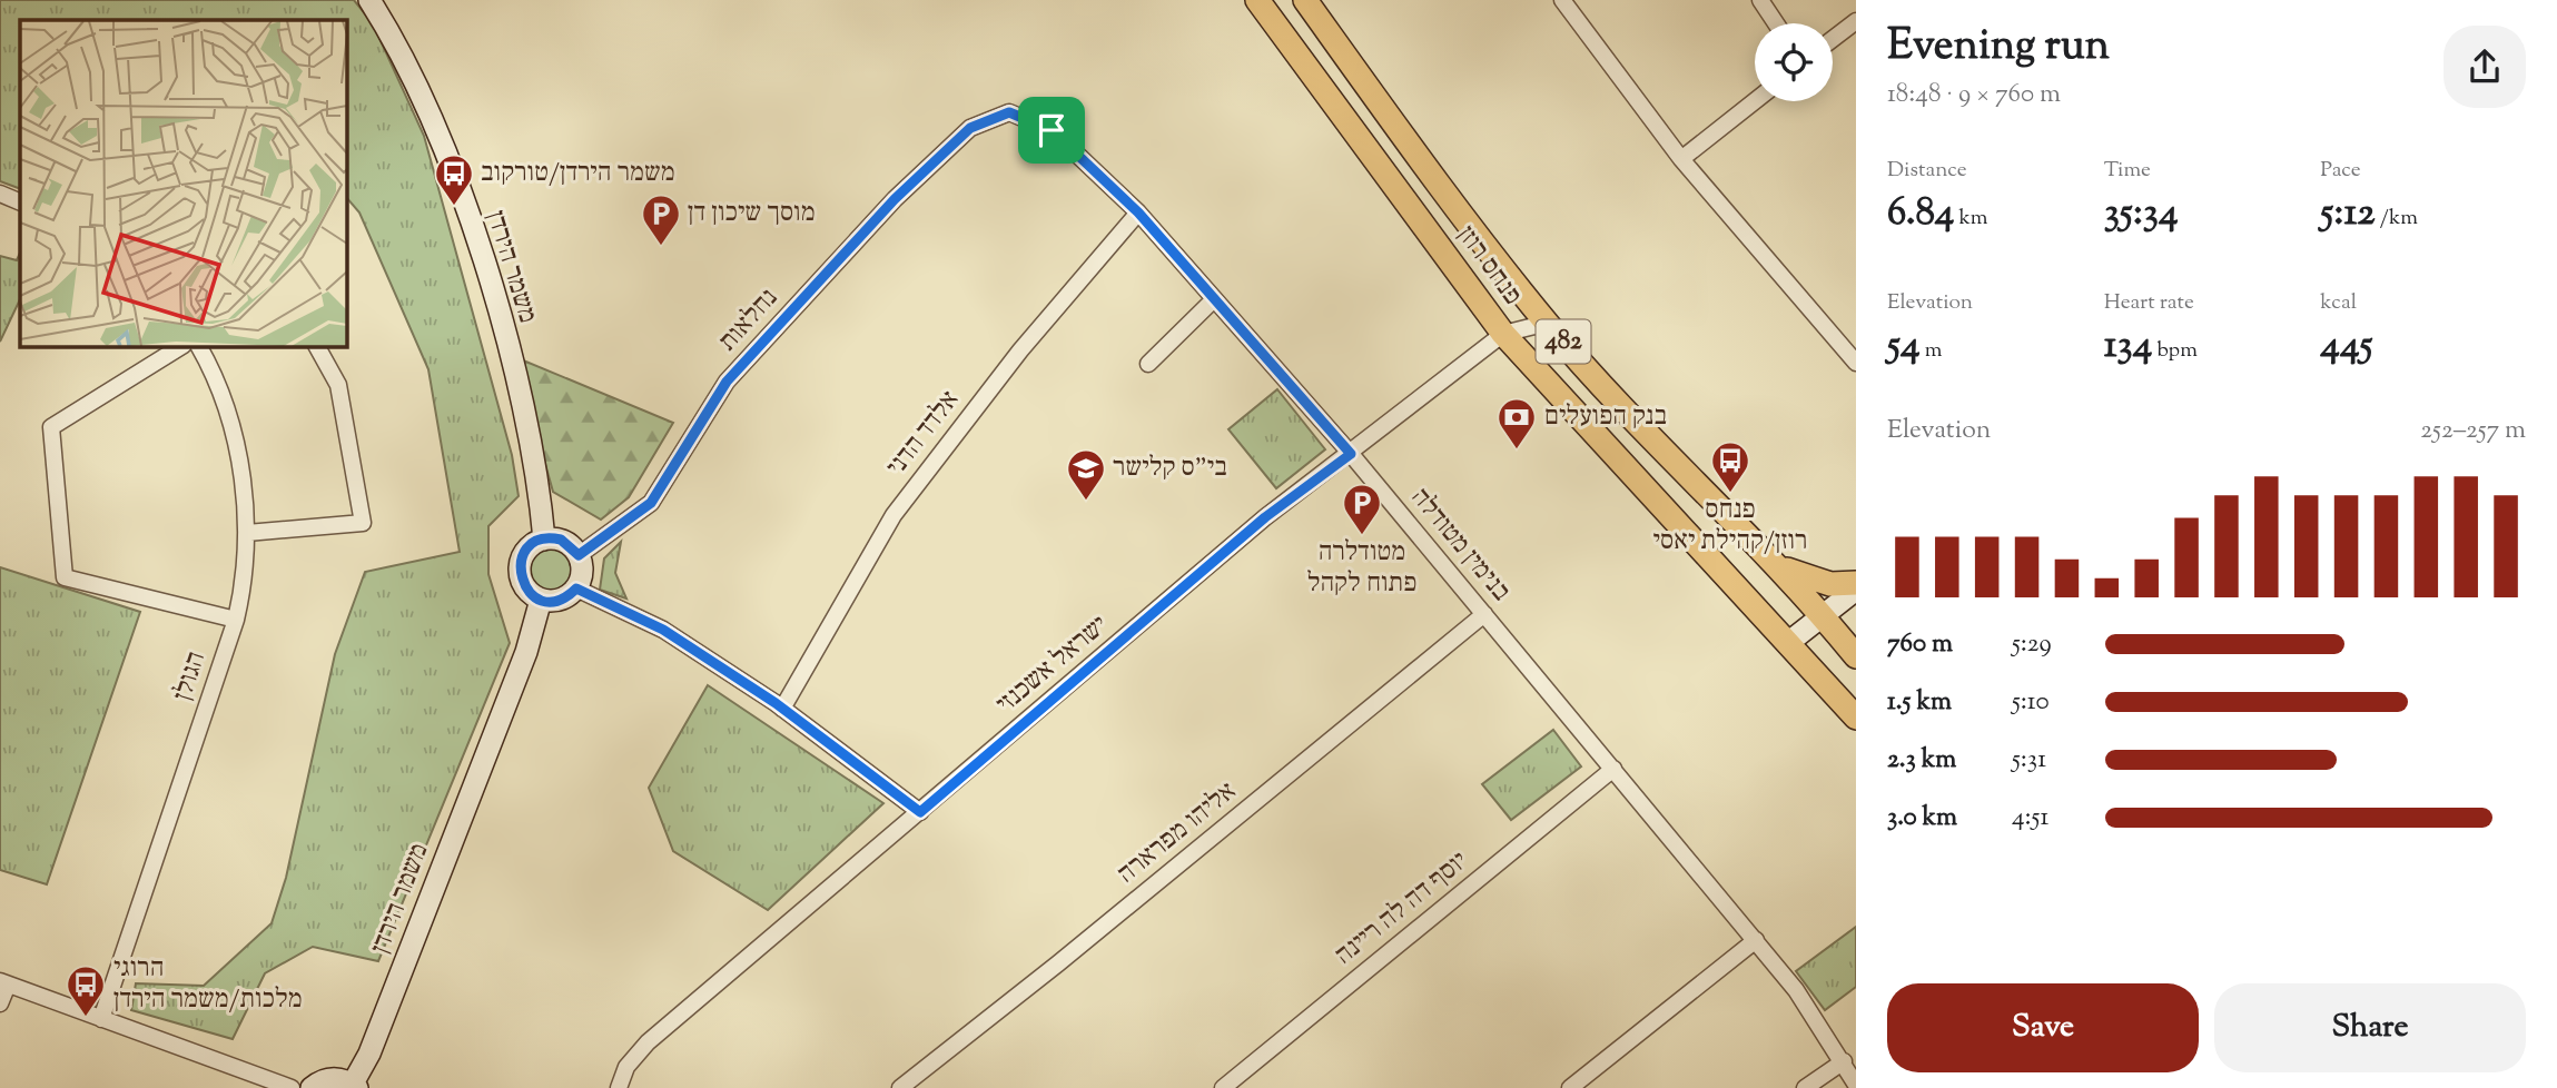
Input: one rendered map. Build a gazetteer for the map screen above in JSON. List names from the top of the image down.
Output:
{
  "streets": {
    "main road": ["פנחס רוזן", "482"],
    "street": [
      "משמר הירדן",
      "נחלאות",
      "אלדד הדני",
      "בנימין מטודלה",
      "ישראל אשכנזי",
      "הגולן",
      "אליהו מפרארה",
      "יוסף דה לה ריינה"
    ]
  },
  "crossings": [
    ["פנחס רוזן", "ישראל אשכנזי"],
    ["משמר הירדן", "נחלאות"],
    ["נחלאות", "בנימין מטודלה"],
    ["אלדד הדני", "בנימין מטודלה"],
    ["בנימין מטודלה", "ישראל אשכנזי"],
    ["בנימין מטודלה", "אליהו מפרארה"],
    ["בנימין מטודלה", "יוסף דה לה ריינה"]
  ],
  "places": {
    "bus stop": ["משמר הירדן/טורקוב", "פנחס רוזן/קהילת יאסי", "הרוגי מלכות/משמר הירדן"],
    "parking": ["מוסך שיכון דן", "מטודלרה פתוח לקהל"],
    "bank": ["בנק הפועלים"],
    "school or university": ["בי\"ס קלישר"]
  },
  "page": {
    "heading": ["Evening run", "18:48 · 9 × 760 m"],
    "stats": [
      ["Distance", "6.84 km"],
      ["Time", "35:34"],
      ["Pace", "5:12 /km"],
      ["Elevation", "54 m"],
      ["Heart rate", "134 bpm"],
      ["kcal", "445"]
    ],
    "chart": ["Elevation", "252–257 m"],
    "list": [
      {
        "name": "760 m",
        "note": "5:29"
      },
      {
        "name": "1.5 km",
        "note": "5:10"
      },
      {
        "name": "2.3 km",
        "note": "5:31"
      },
      {
        "name": "3.0 km",
        "note": "4:51"
      }
    ],
    "buttons": ["Save", "Share"]
  }
}
